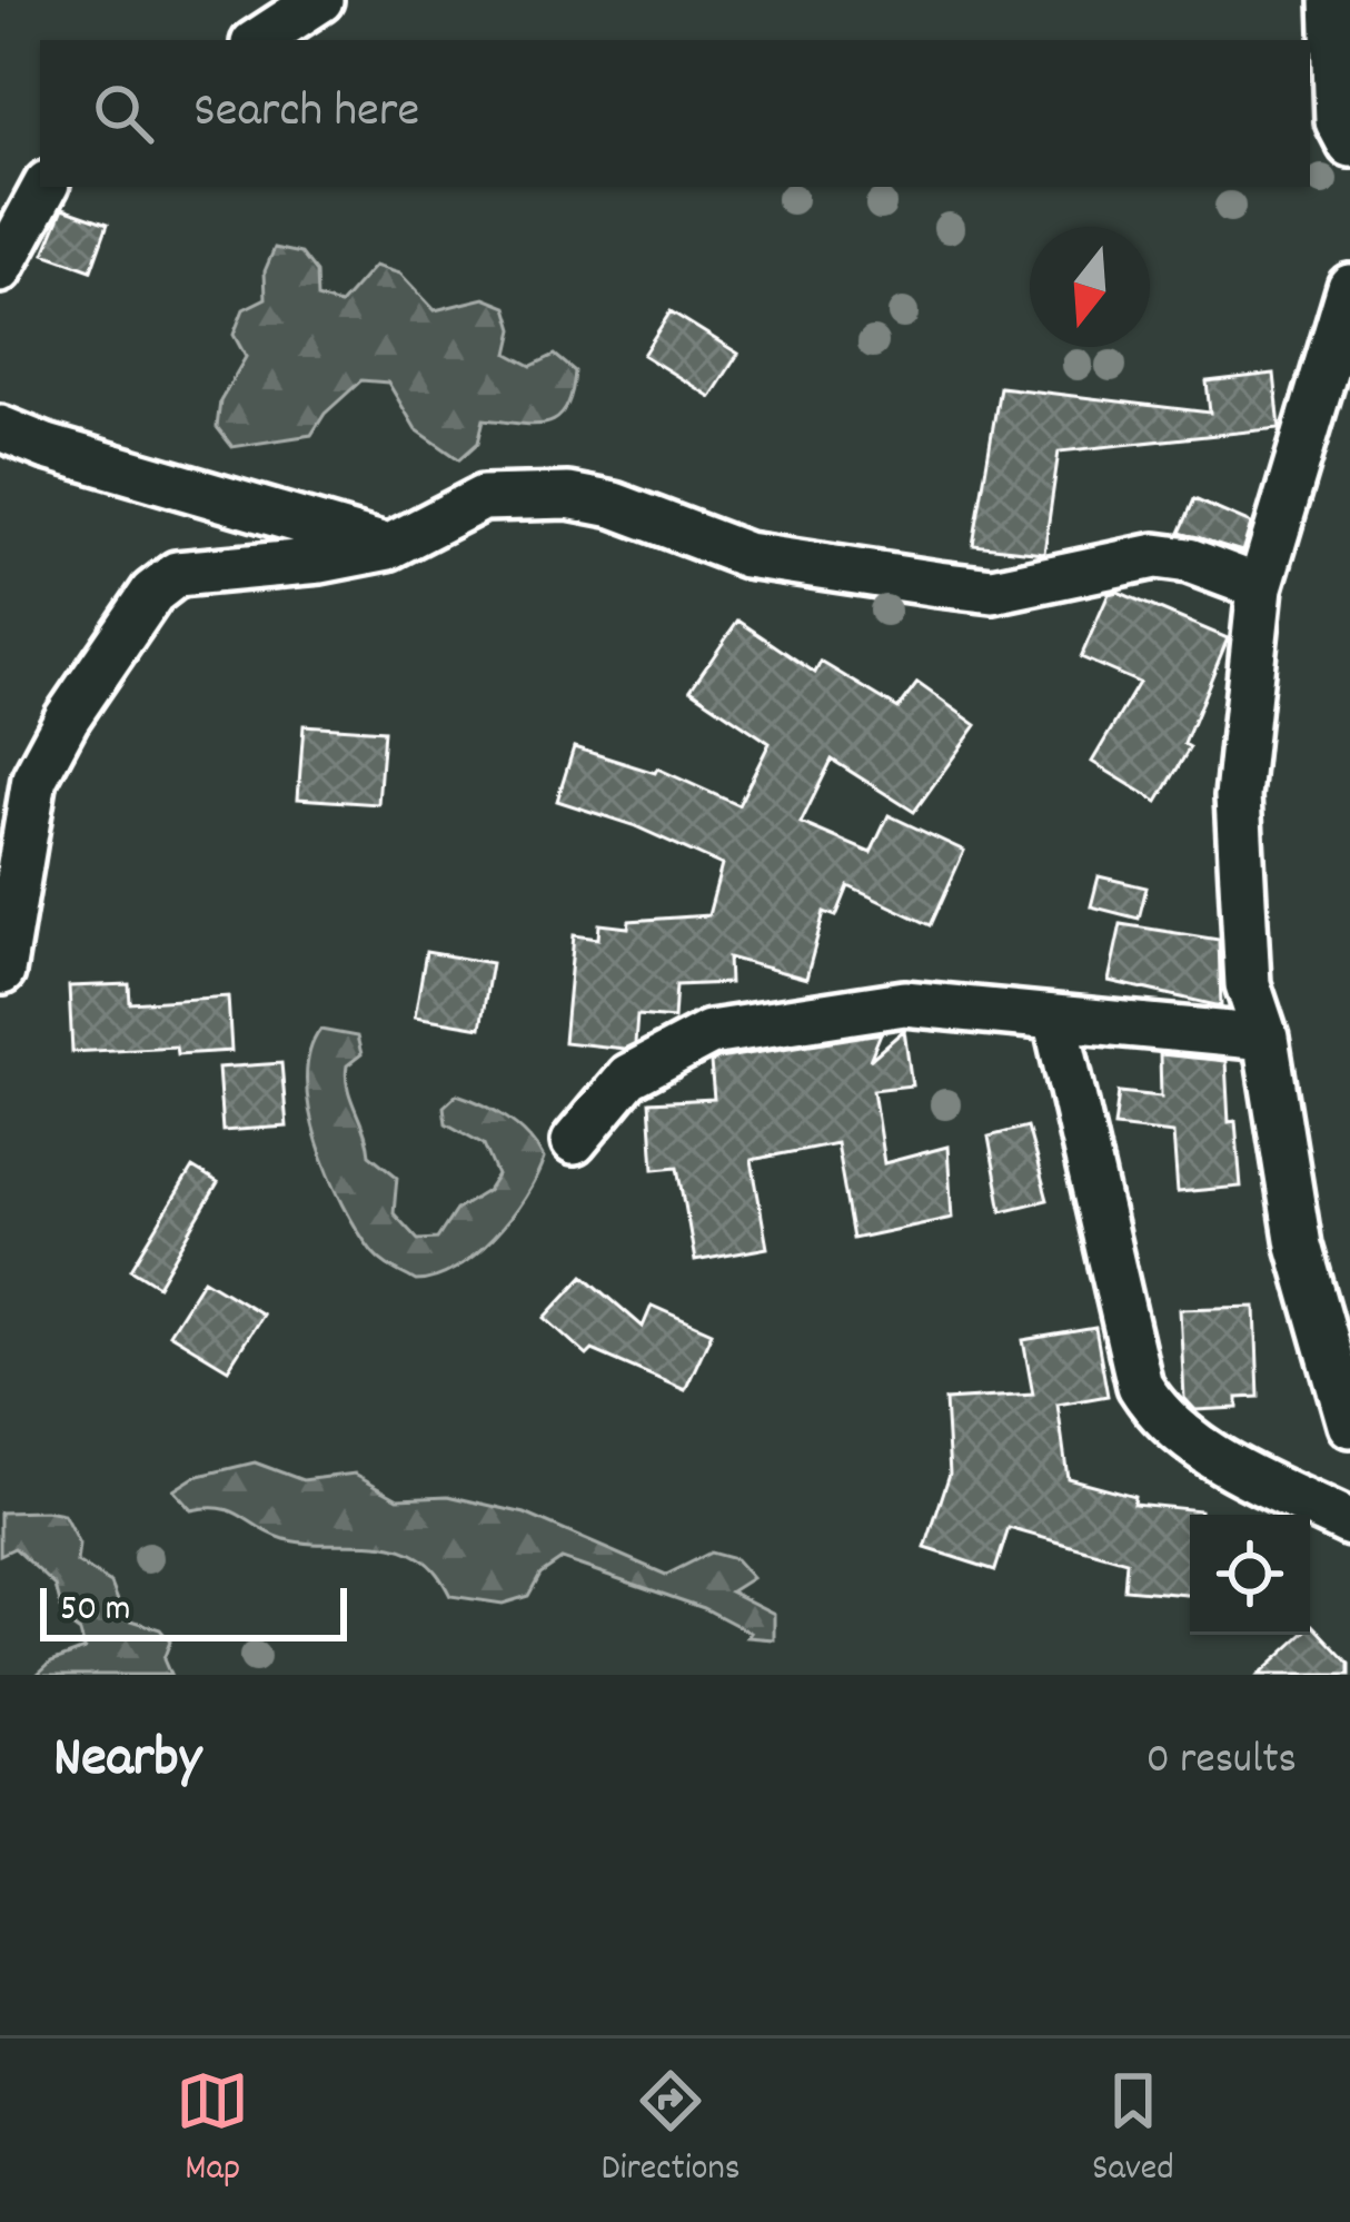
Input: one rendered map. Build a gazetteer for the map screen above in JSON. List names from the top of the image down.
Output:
{
  "scale_bar": "50 m",
  "north": "bottom",
  "page": {
    "search": "Search here",
    "scale": "50 m",
    "heading": ["Nearby", "0 results"],
    "nav": ["Map", "Directions", "Saved"]
  }
}
